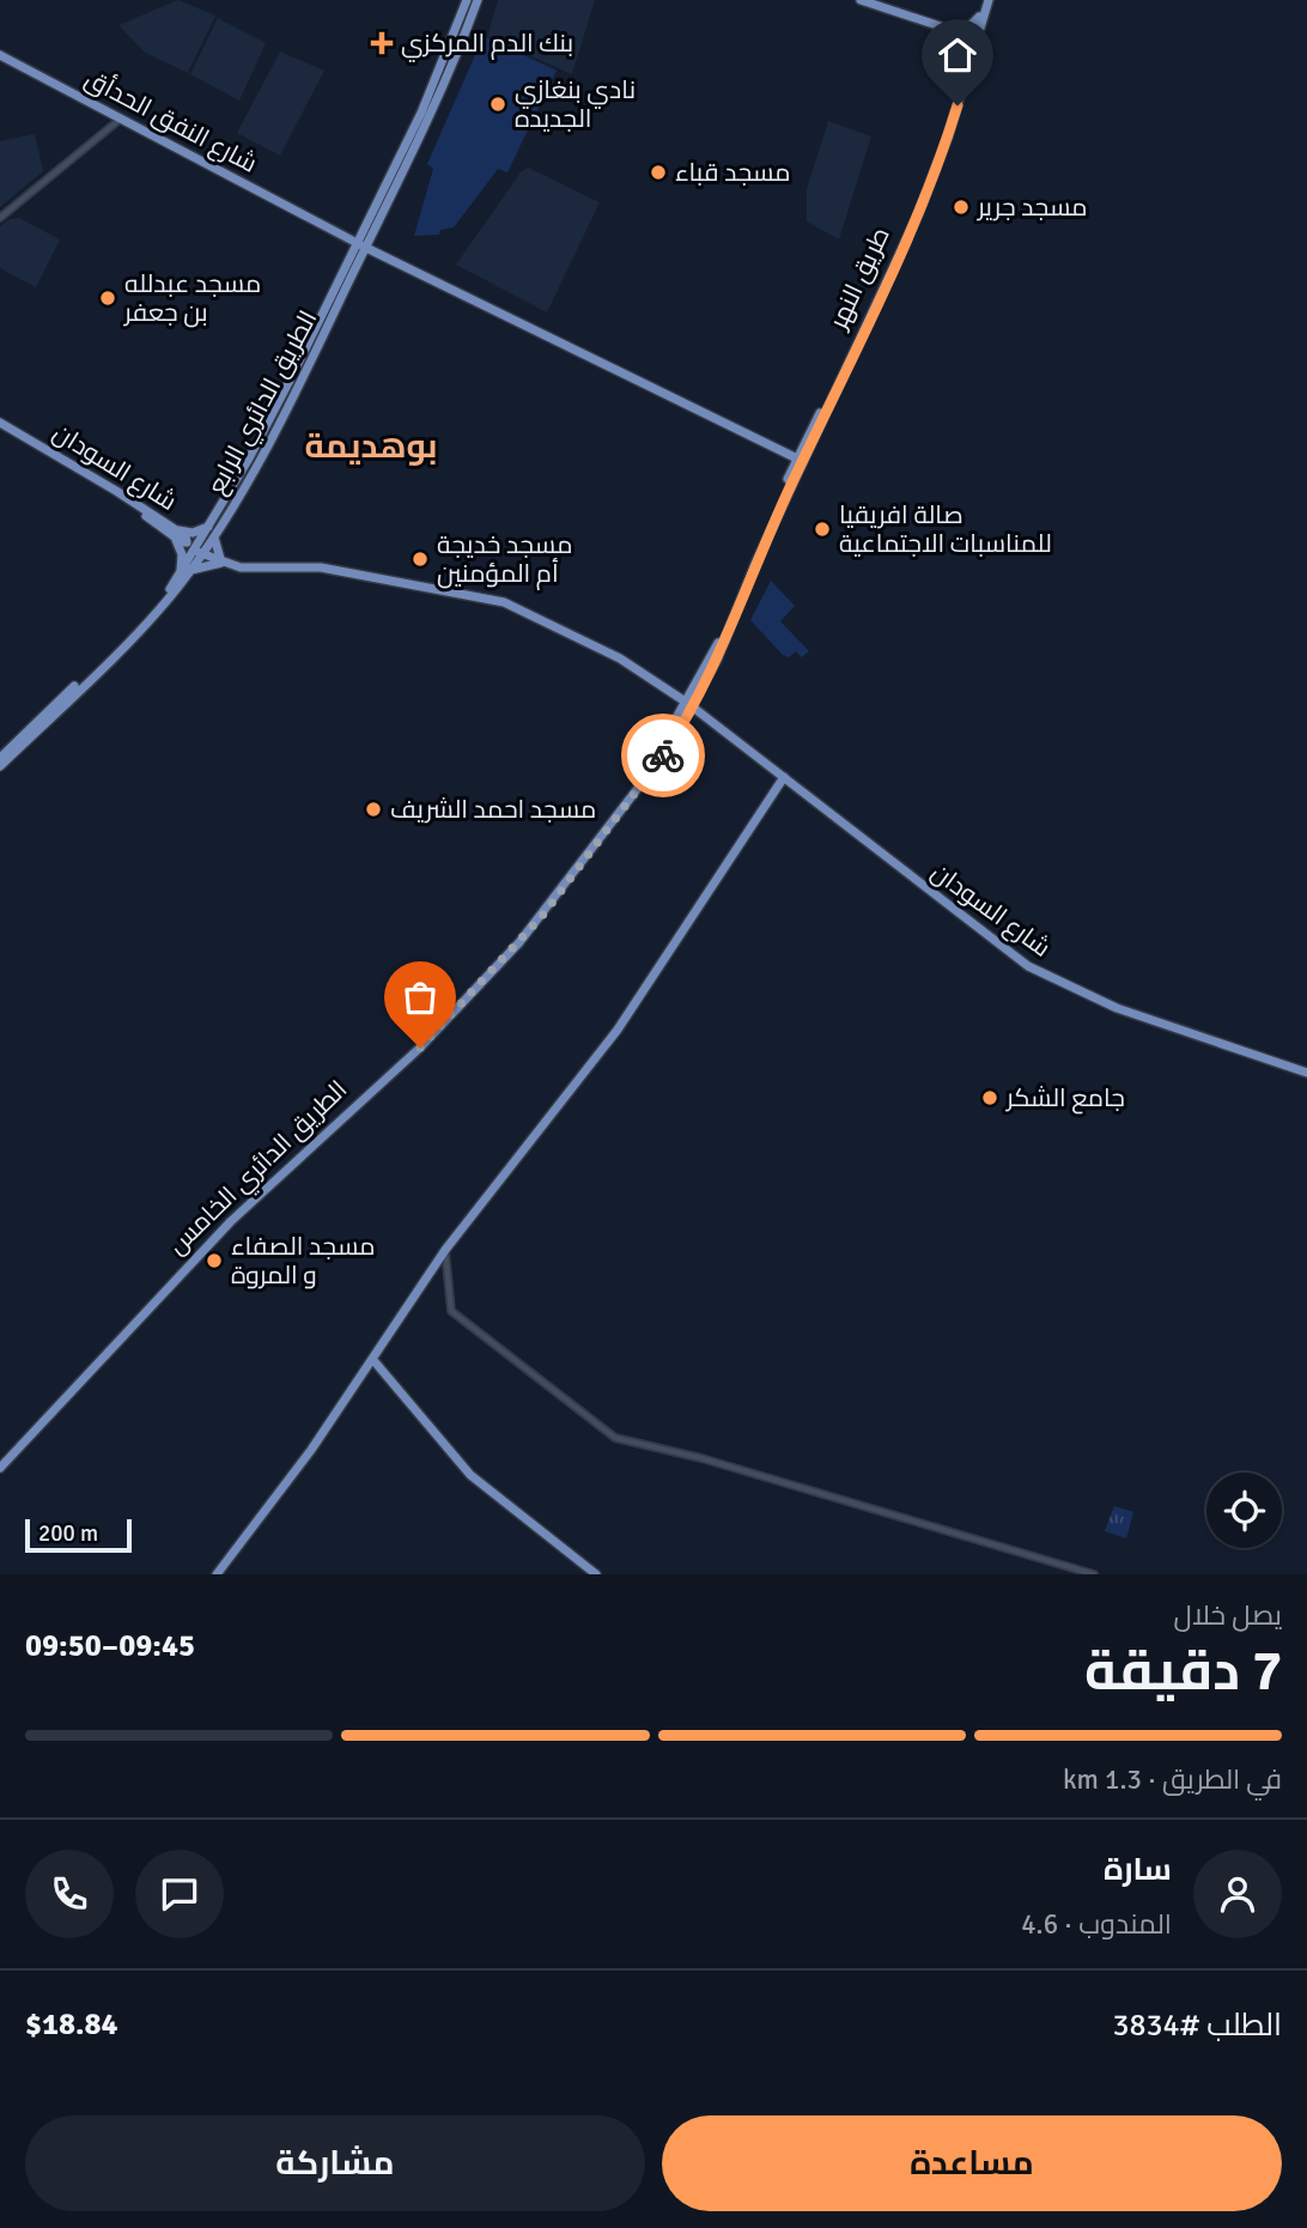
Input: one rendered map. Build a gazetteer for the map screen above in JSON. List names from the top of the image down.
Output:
{
  "streets": {
    "main road": [
      "شارع النفق الحدأق",
      "طريق النهر",
      "الطريق الدائري الرابع",
      "شارع السودان",
      "الطريق الدائري الخامس"
    ]
  },
  "crossings": [
    ["شارع النفق الحدأق", "طريق النهر"],
    ["شارع النفق الحدأق", "الطريق الدائري الرابع"],
    ["طريق النهر", "الطريق الدائري الخامس"],
    ["الطريق الدائري الرابع", "شارع السودان"],
    ["شارع السودان", "الطريق الدائري الخامس"]
  ],
  "districts": ["بوهديمة"],
  "places": {
    "health": ["بنك الدم المركزي"],
    "other": [
      "نادي بنغازي الجديده",
      "مسجد قباء",
      "مسجد جرير",
      "مسجد عبدلله بن جعفر",
      "صالة افريقيا للمناسبات الاجتماعية",
      "مسجد خديجة أم المؤمنين",
      "مسجد احمد الشريف",
      "جامع الشكر",
      "مسجد الصفاء و المروة"
    ]
  },
  "scale_bar": "200 m",
  "page": {
    "scale": "200 m",
    "heading": ["7 دقيقة", "يصل خلال", "09:45–09:50"],
    "panel": [
      "سارة",
      "المندوب · 4.6",
      "الطلب #3834",
      "$18.84"
    ],
    "bar": "في الطريق · 1.3 km",
    "buttons": ["مساعدة", "مشاركة"]
  }
}
